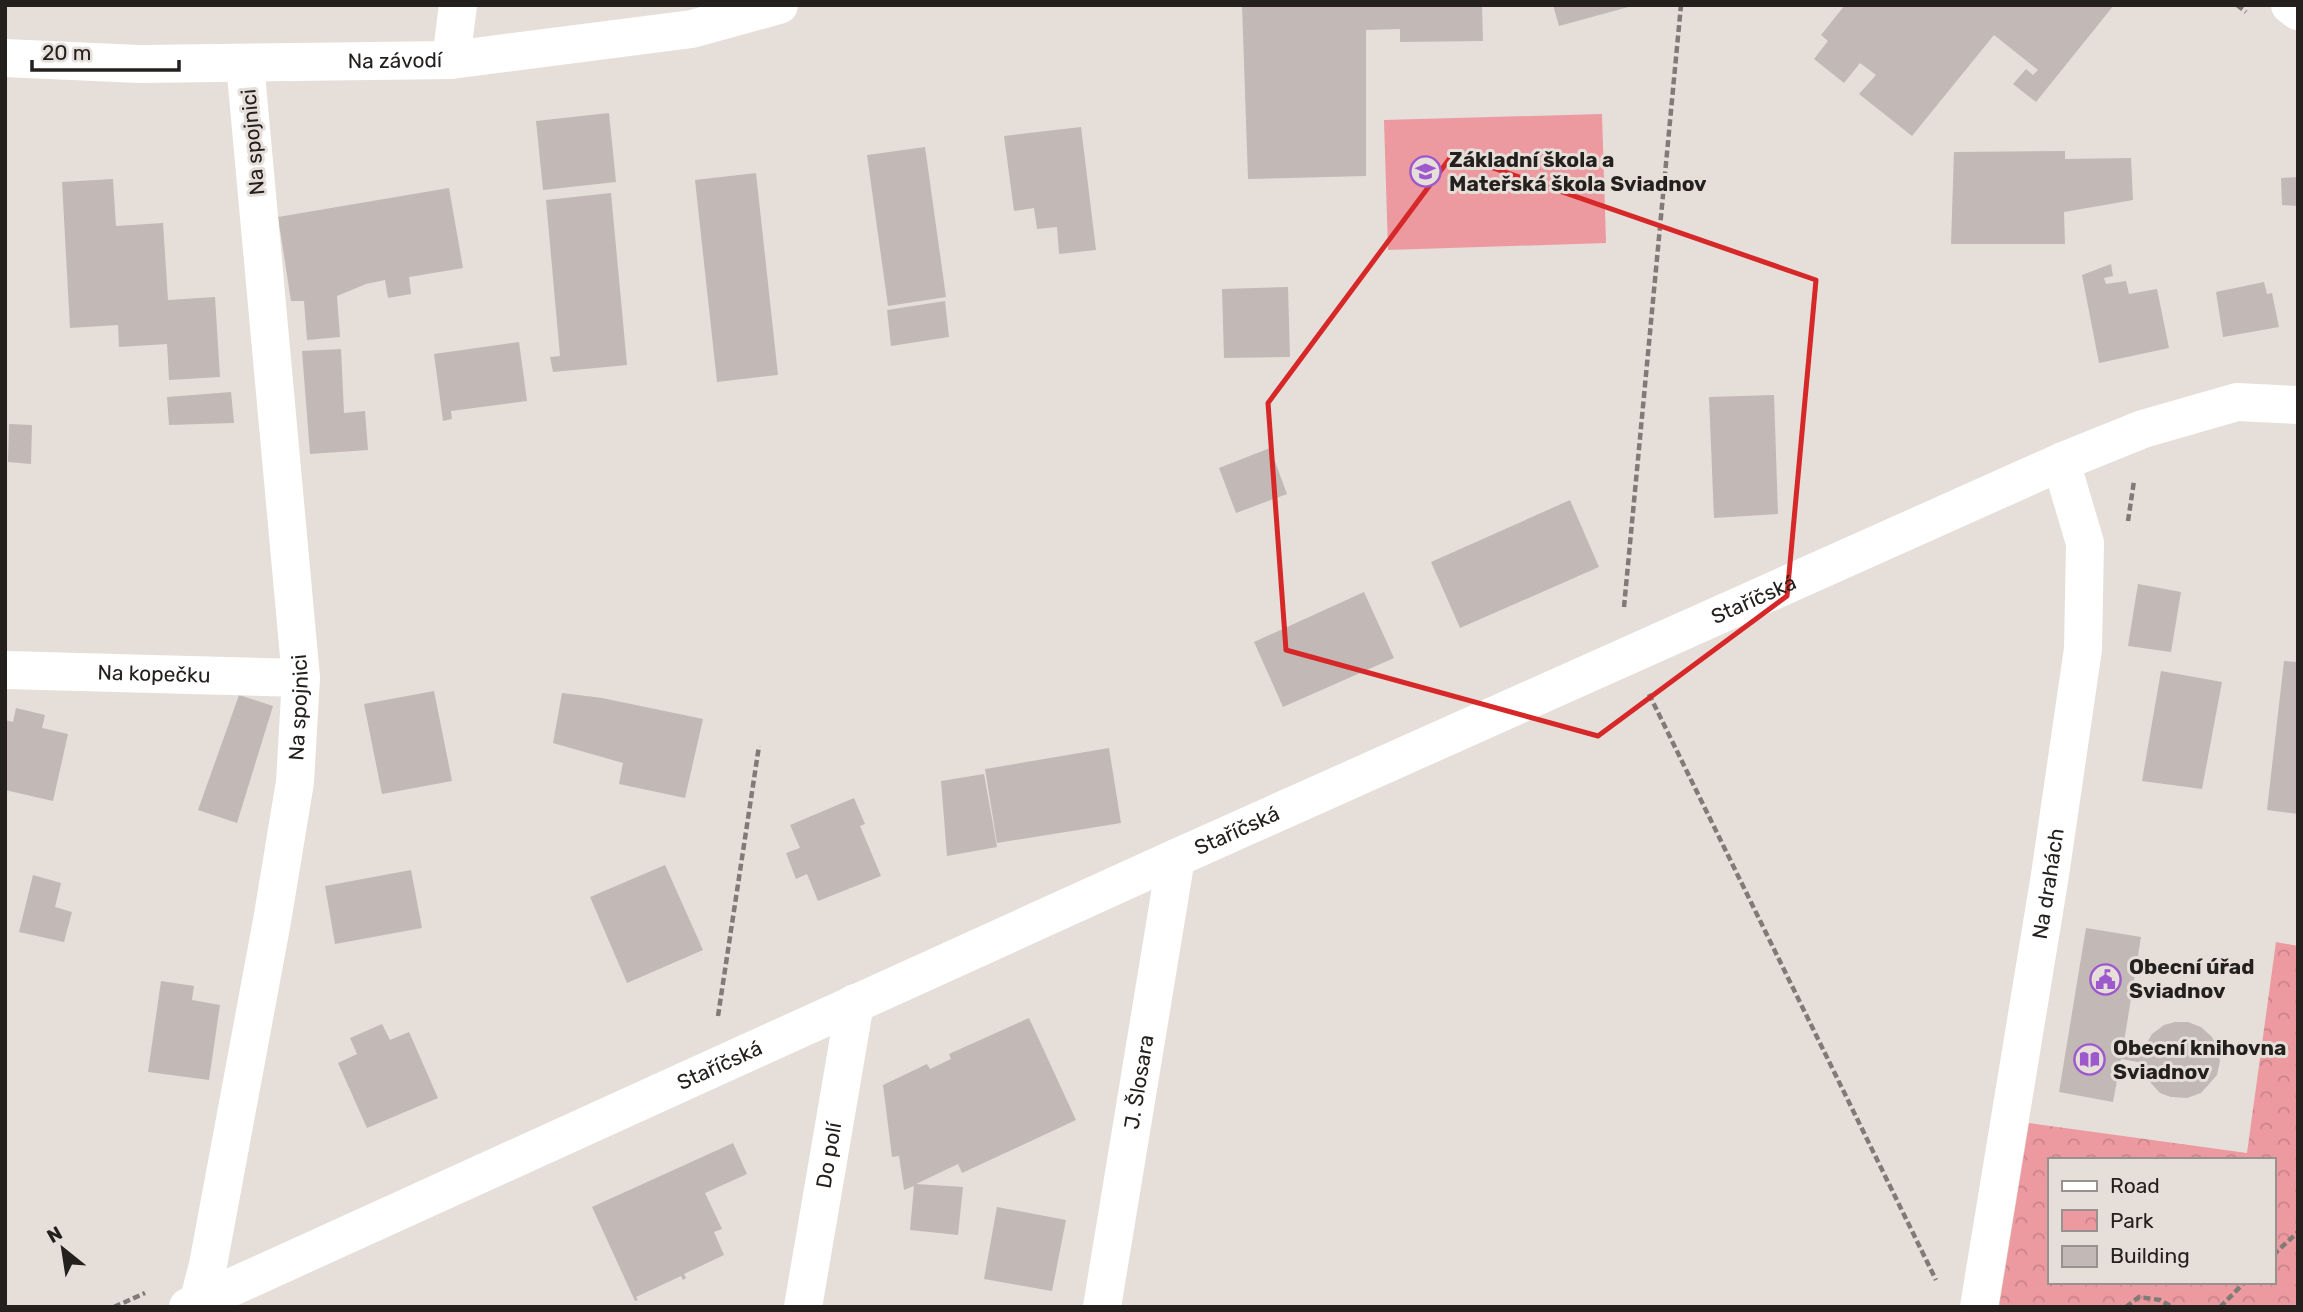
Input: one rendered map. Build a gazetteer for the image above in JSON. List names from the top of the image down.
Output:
{
  "streets": {
    "street": [
      "Na závodí",
      "Na spojnici",
      "Staříčská",
      "Na kopečku",
      "Na drahách",
      "J. Šlosara",
      "Do polí"
    ]
  },
  "crossings": [
    ["Na závodí", "Na spojnici"],
    ["Na spojnici", "Staříčská"],
    ["Na spojnici", "Na kopečku"],
    ["Staříčská", "Na drahách"],
    ["Staříčská", "J. Šlosara"],
    ["Staříčská", "Do polí"]
  ],
  "places": {
    "school or university": ["Základní škola a Mateřská škola Sviadnov"],
    "public building": ["Obecní úřad Sviadnov"],
    "library": ["Obecní knihovna Sviadnov"]
  },
  "legend": ["Road", "Park", "Building"],
  "scale_bar": "20 m",
  "north": "top left"
}
